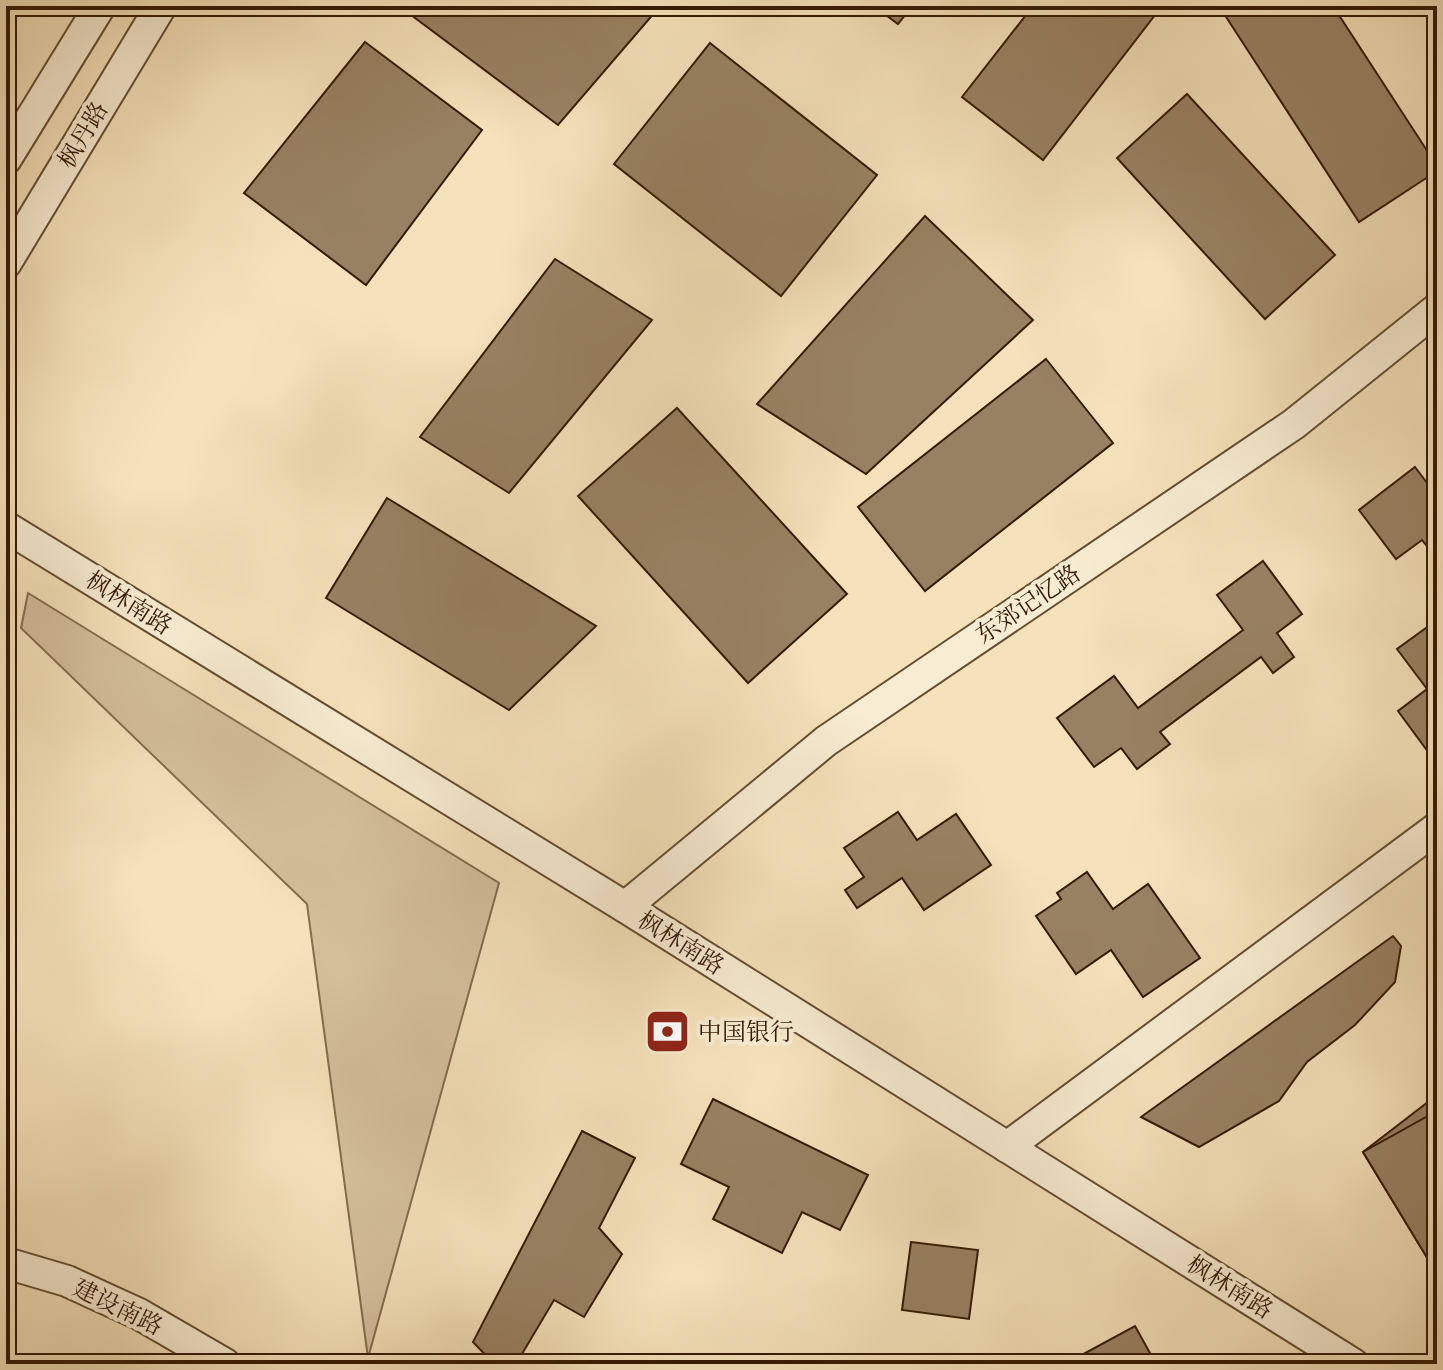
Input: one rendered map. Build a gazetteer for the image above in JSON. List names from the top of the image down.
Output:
{
  "streets": {
    "street": [
      "枫丹路",
      "枫林南路",
      "东郊记忆路",
      "建设南路"
    ]
  },
  "crossings": [
    ["枫林南路", "东郊记忆路"]
  ],
  "places": {
    "bank": ["中国银行"]
  }
}
